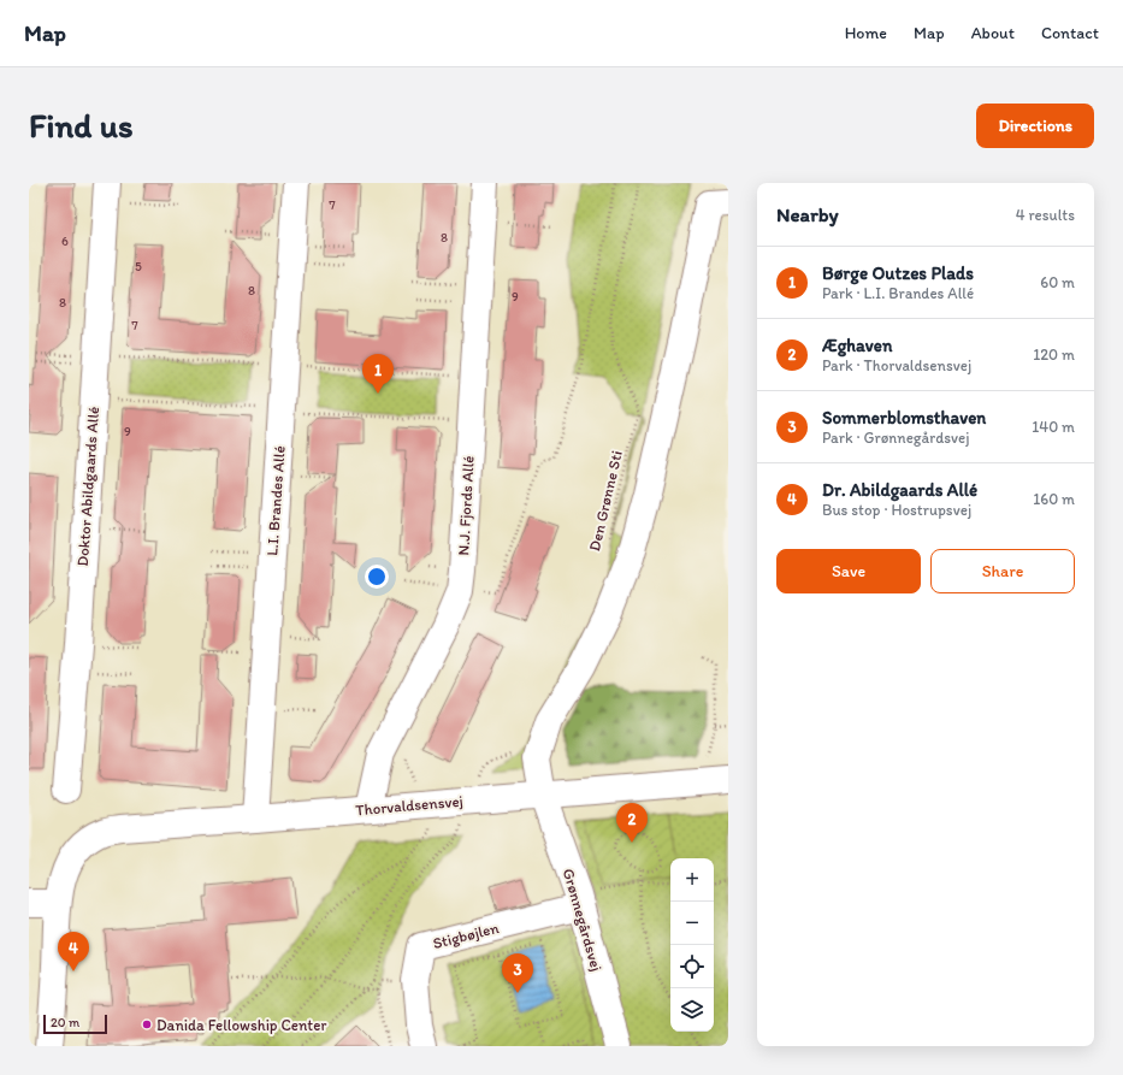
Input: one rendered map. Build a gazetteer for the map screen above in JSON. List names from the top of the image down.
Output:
{
  "streets": {
    "street": [
      "Doktor Abildgaards Allé",
      "L.I. Brandes Allé",
      "N.J. Fjords Allé",
      "Thorvaldsensvej",
      "Grønnegårdsvej",
      "Stigbøjlen"
    ],
    "path": ["Den Grønne Sti"]
  },
  "crossings": [
    ["L.I. Brandes Allé", "Thorvaldsensvej"],
    ["N.J. Fjords Allé", "Thorvaldsensvej"],
    ["Thorvaldsensvej", "Grønnegårdsvej"],
    ["Grønnegårdsvej", "Stigbøjlen"]
  ],
  "places": ["Danida Fellowship Center"],
  "house_numbers": [
    "7",
    "8",
    "6",
    "5",
    "8",
    "9",
    "8",
    "7",
    "9"
  ],
  "scale_bar": "20 m",
  "page": {
    "header": "Map",
    "nav": [
      "Home",
      "Map",
      "About",
      "Contact"
    ],
    "buttons": [
      "Directions",
      ["Save", "Share"]
    ],
    "title": "Find us",
    "heading": ["Nearby", "4 results"],
    "list": [
      {
        "mark": "1",
        "name": "Børge Outzes Plads",
        "note": "Park · L.I. Brandes Allé",
        "value": "60 m"
      },
      {
        "mark": "2",
        "name": "Æghaven",
        "note": "Park · Thorvaldsensvej",
        "value": "120 m"
      },
      {
        "mark": "3",
        "name": "Sommerblomsthaven",
        "note": "Park · Grønnegårdsvej",
        "value": "140 m"
      },
      {
        "mark": "4",
        "name": "Dr. Abildgaards Allé",
        "note": "Bus stop · Hostrupsvej",
        "value": "160 m"
      }
    ],
    "pins": [
      "1",
      "2",
      "4",
      "3"
    ],
    "map_buttons": ["+", "−"],
    "scale": "20 m"
  }
}
